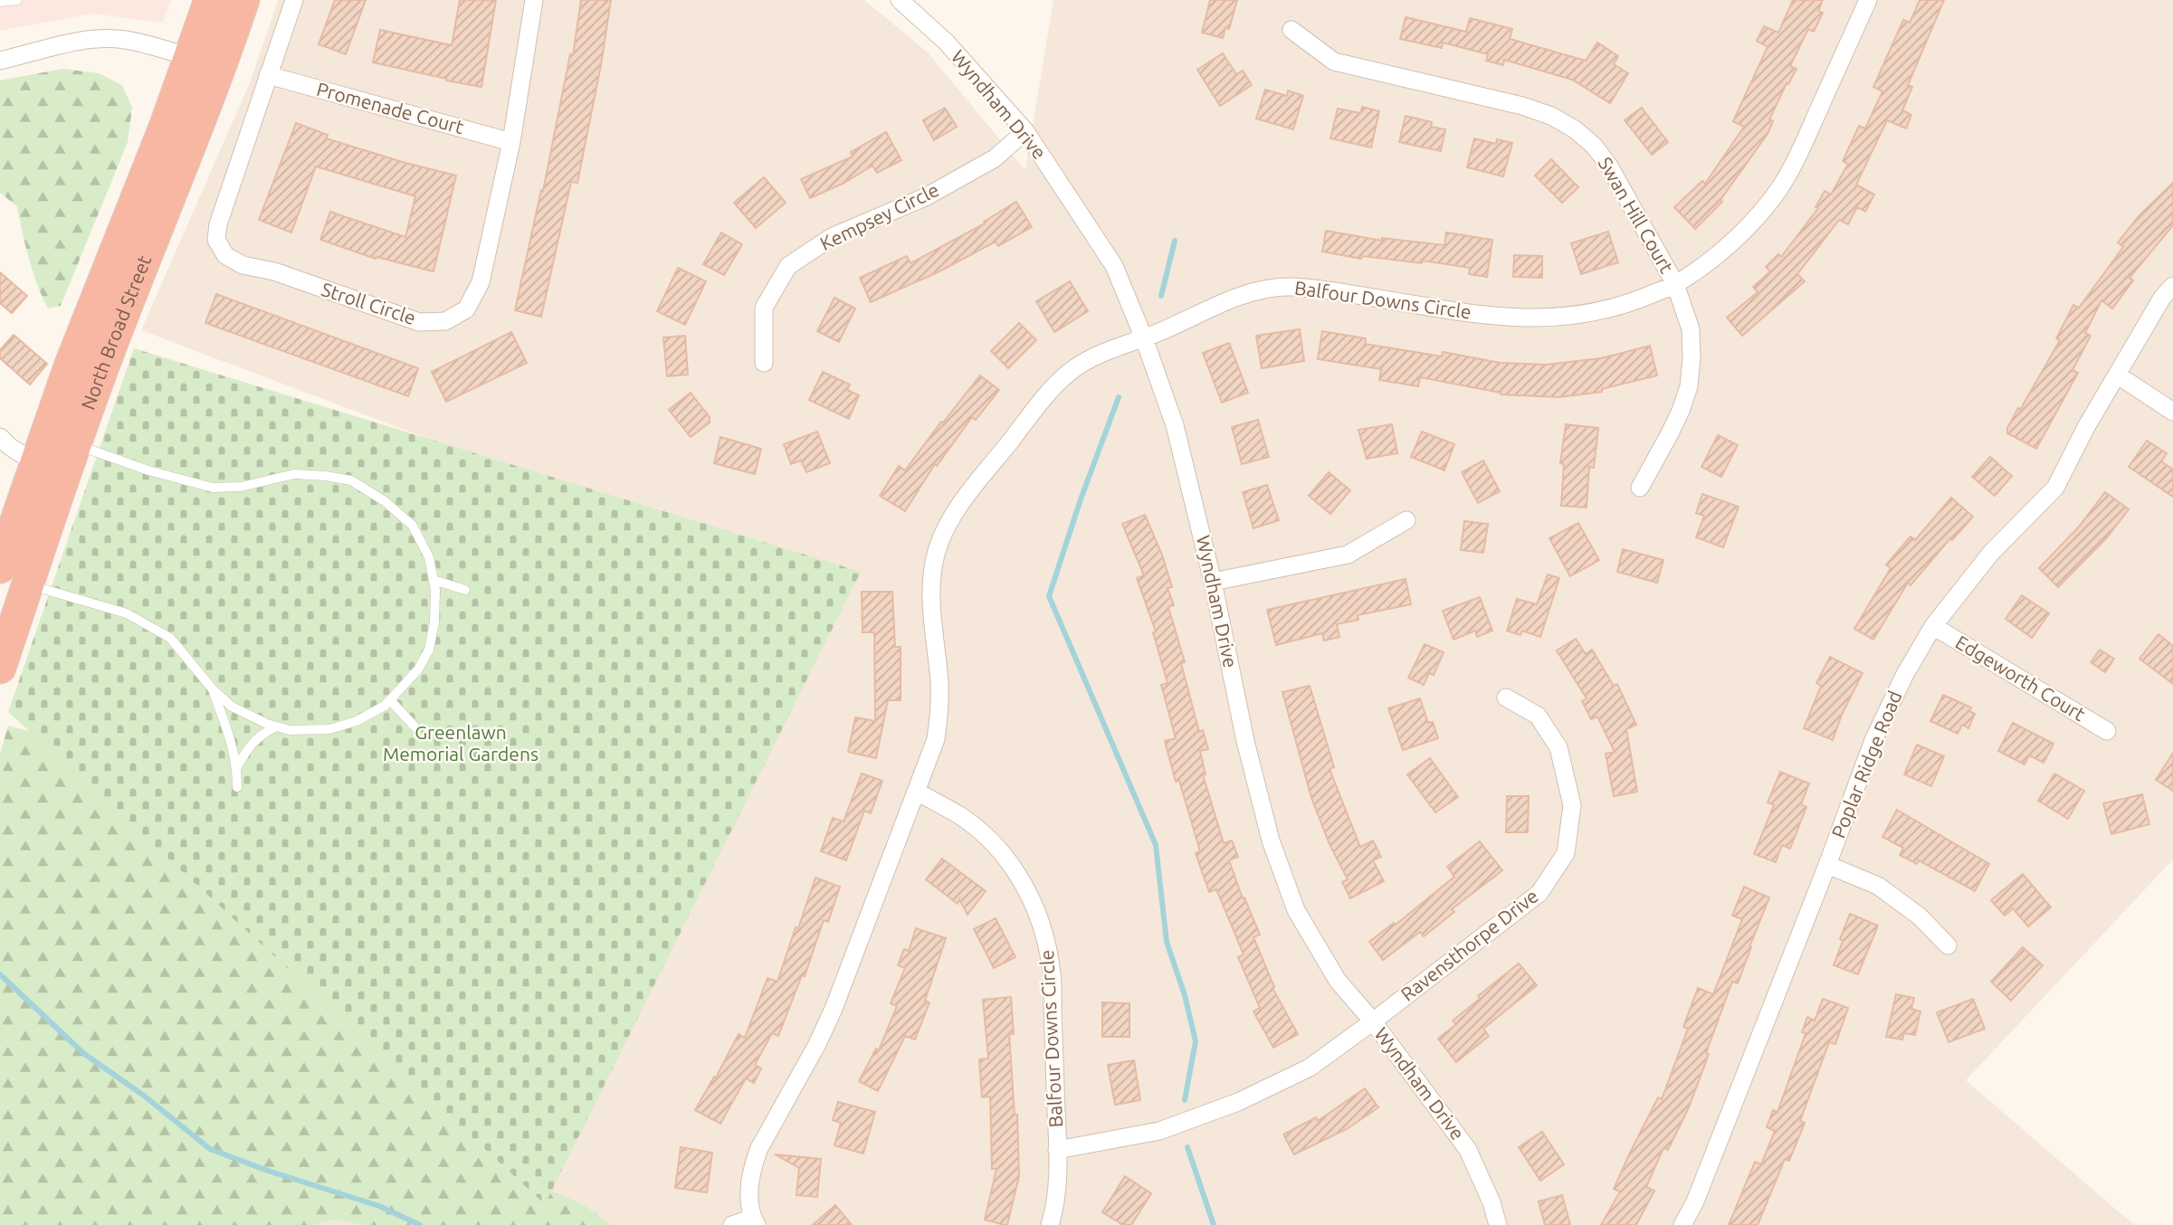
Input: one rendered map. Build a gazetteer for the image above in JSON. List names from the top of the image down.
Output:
{
  "streets": {
    "highway": ["North Broad Street"],
    "street": [
      "Wyndham Drive",
      "Promenade Court",
      "Swan Hill Court",
      "Kempsey Circle",
      "Balfour Downs Circle",
      "Stroll Circle",
      "Edgeworth Court",
      "Poplar Ridge Road",
      "Ravensthorpe Drive"
    ]
  },
  "crossings": [
    ["Wyndham Drive", "Kempsey Circle"],
    ["Wyndham Drive", "Balfour Downs Circle"],
    ["Wyndham Drive", "Ravensthorpe Drive"],
    ["Promenade Court", "Stroll Circle"],
    ["Swan Hill Court", "Balfour Downs Circle"],
    ["Balfour Downs Circle", "Ravensthorpe Drive"],
    ["Edgeworth Court", "Poplar Ridge Road"]
  ],
  "parks": ["Greenlawn Memorial Gardens"]
}
